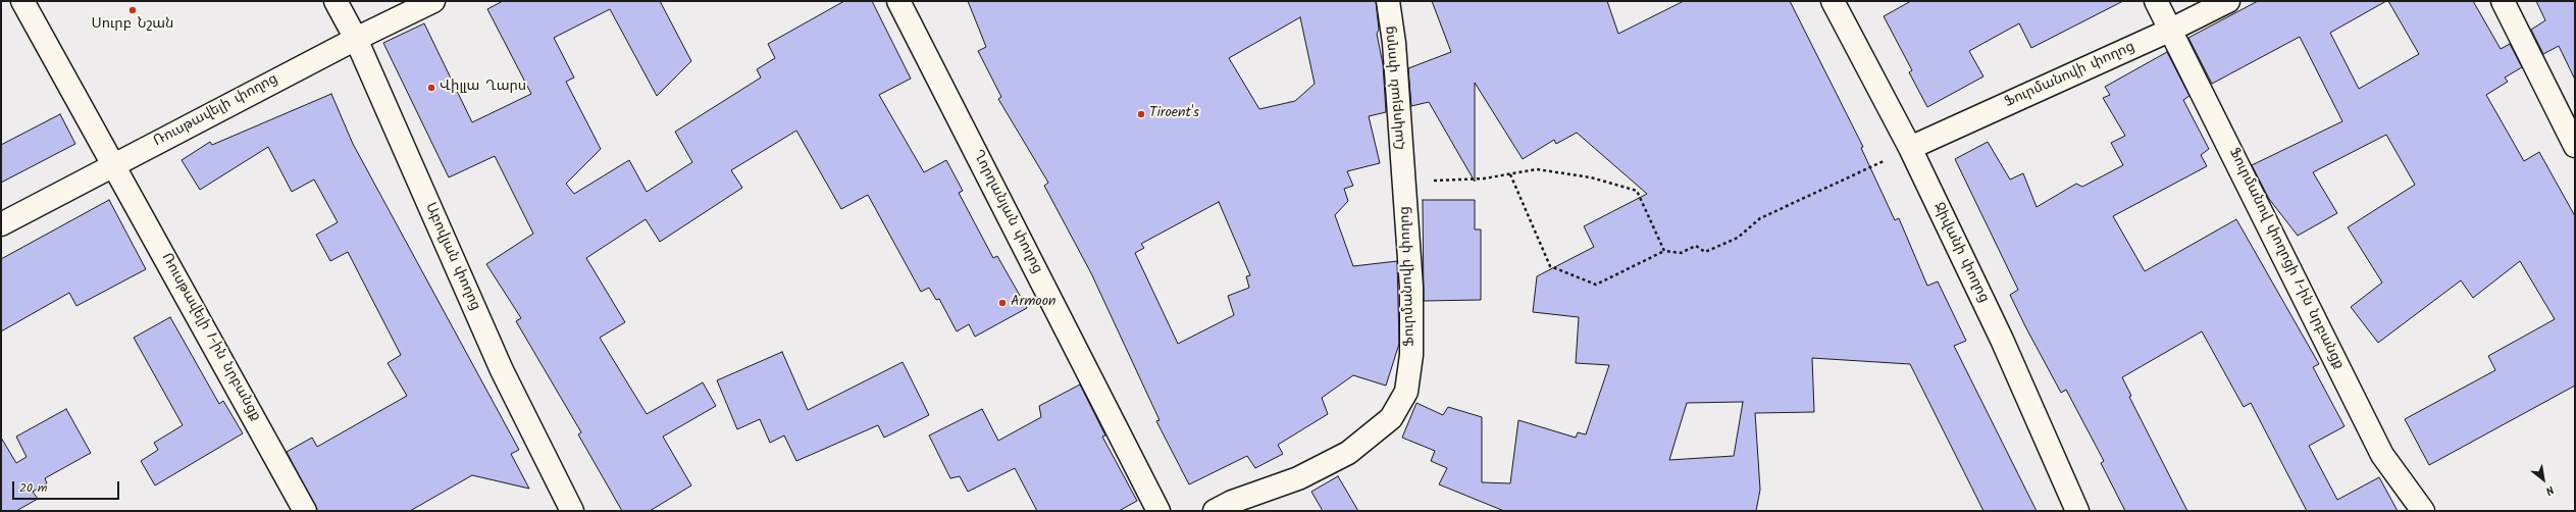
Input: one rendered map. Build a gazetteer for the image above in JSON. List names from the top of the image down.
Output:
{
  "streets": {
    "street": [
      "Ֆուրմանովի փողոց",
      "Հակոբյան փողոց",
      "Ռուսթավելի փողոց",
      "Ղորղանյան փողոց",
      "Ջիվանի փողոց",
      "Աբովյան փողոց",
      "Ֆուրմանով փողոցի 1-ին նրբանցք",
      "Ռուսթավելի 1-ին նրբանցք"
    ]
  },
  "crossings": [
    ["Ֆուրմանովի փողոց", "Հակոբյան փողոց"],
    ["Ֆուրմանովի փողոց", "Ջիվանի փողոց"],
    ["Ֆուրմանովի փողոց", "Ֆուրմանով փողոցի 1-ին նրբանցք"],
    ["Ռուսթավելի փողոց", "Աբովյան փողոց"],
    ["Ռուսթավելի փողոց", "Ռուսթավելի 1-ին նրբանցք"]
  ],
  "places": [
    "Սուրբ Նշան",
    "Վիլլա Ղարս",
    "Tiroent's",
    "Armoon"
  ],
  "scale_bar": "20 m",
  "north": "bottom right"
}
